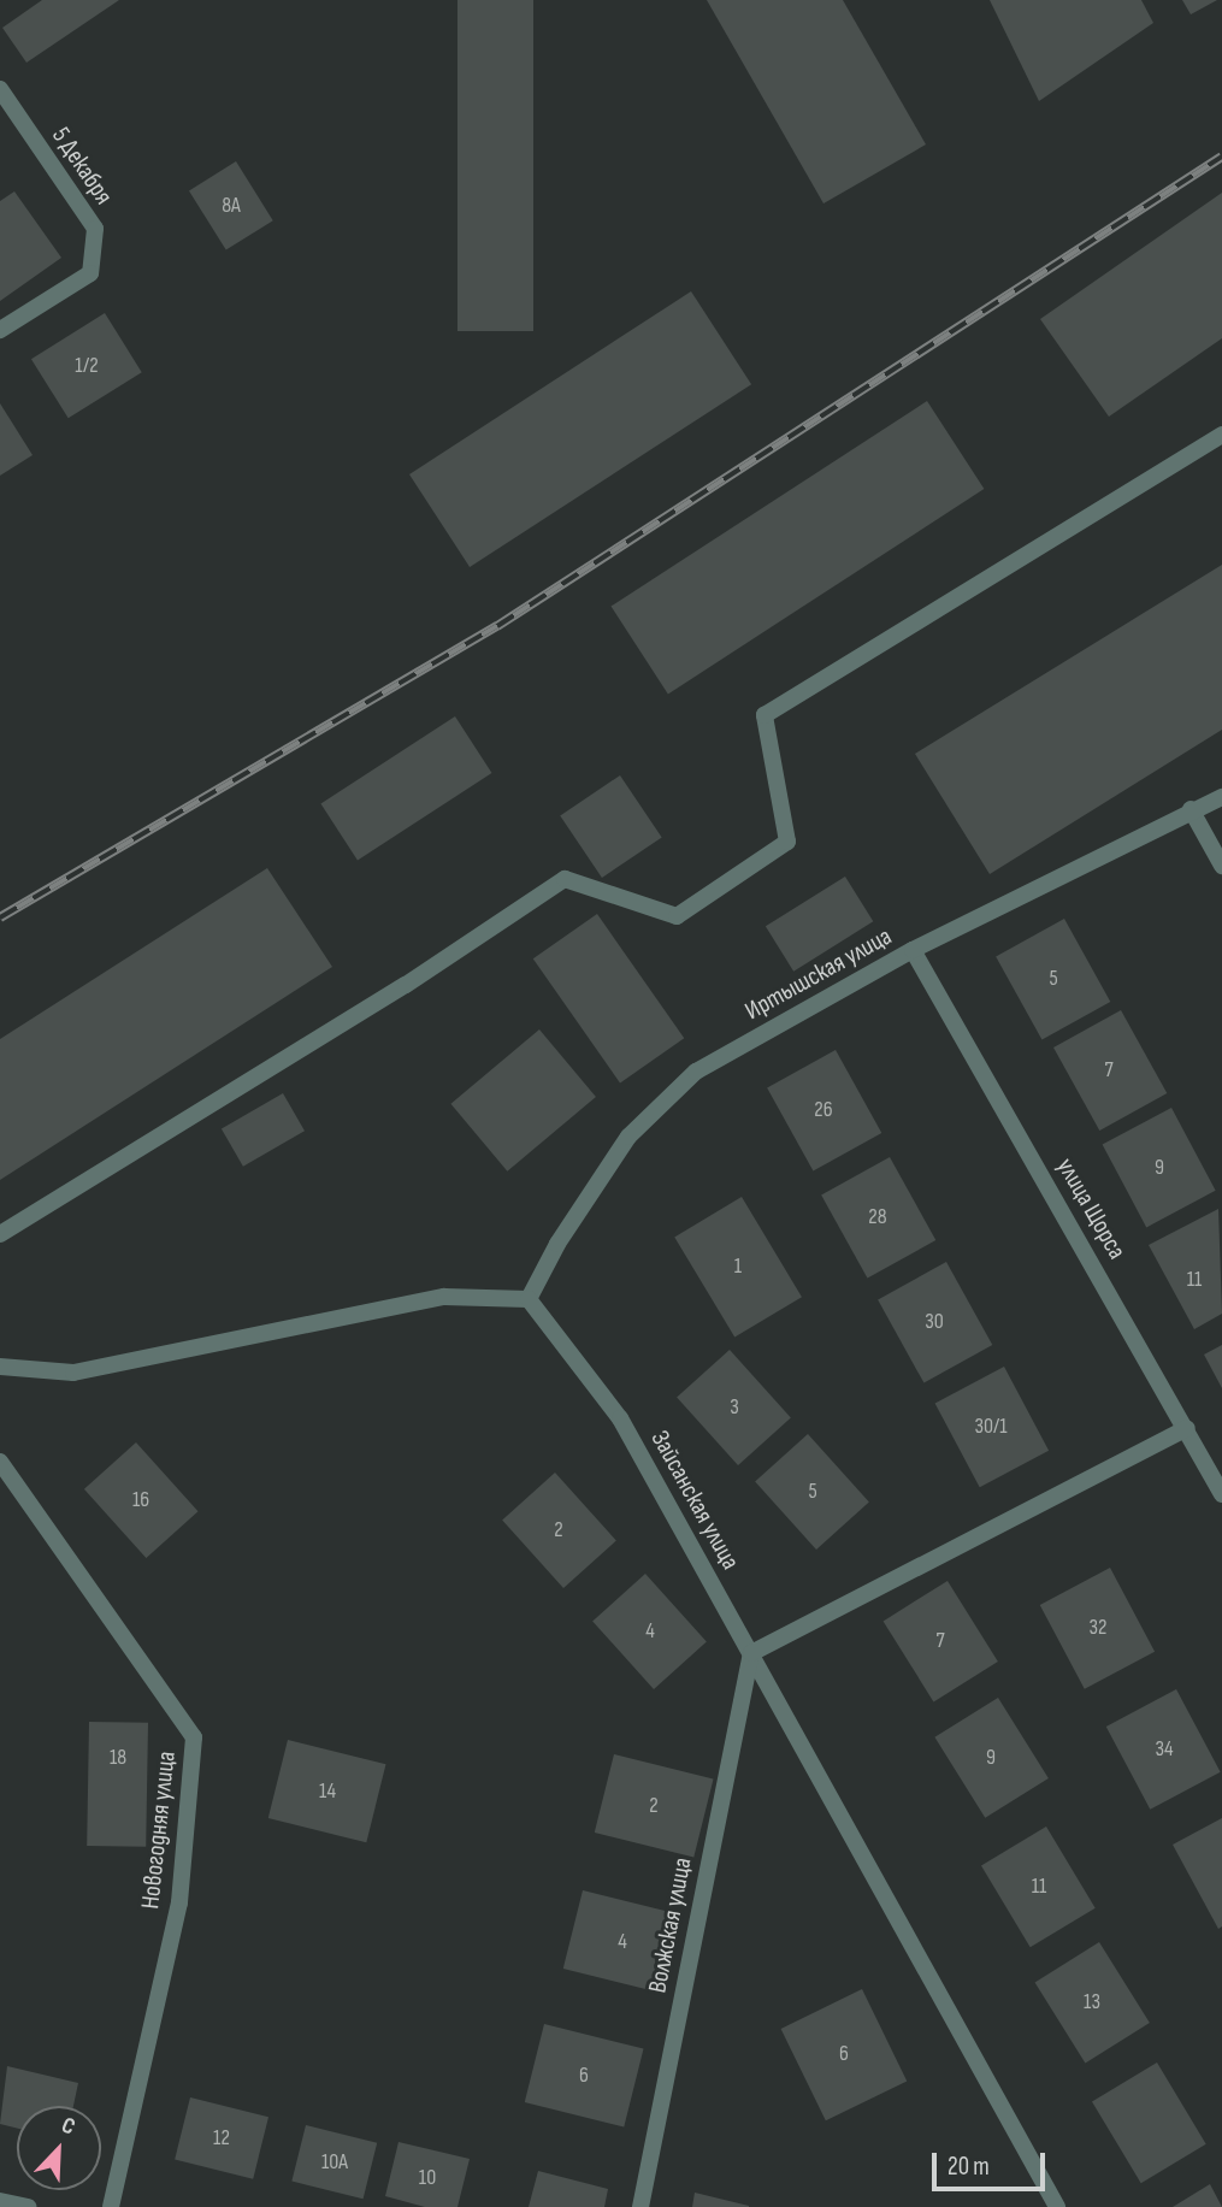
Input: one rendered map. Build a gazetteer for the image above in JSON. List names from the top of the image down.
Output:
{
  "streets": {
    "street": [
      "5 Декабря",
      "Иртышская улица",
      "улица Щорса",
      "Зайсанская улица",
      "Новогодняя улица",
      "Волжская улица"
    ]
  },
  "crossings": [
    ["Иртышская улица", "улица Щорса"],
    ["Иртышская улица", "Зайсанская улица"],
    ["Зайсанская улица", "Волжская улица"]
  ],
  "house_numbers": [
    "8А",
    "1/2",
    "5",
    "7",
    "26",
    "9",
    "28",
    "1",
    "11",
    "30",
    "3",
    "30/1",
    "5",
    "16",
    "2",
    "32",
    "4",
    "7",
    "34",
    "18",
    "9",
    "14",
    "2",
    "11",
    "4",
    "13",
    "6",
    "6",
    "12",
    "10А",
    "10"
  ],
  "scale_bar": "20 m",
  "north": "top right"
}
